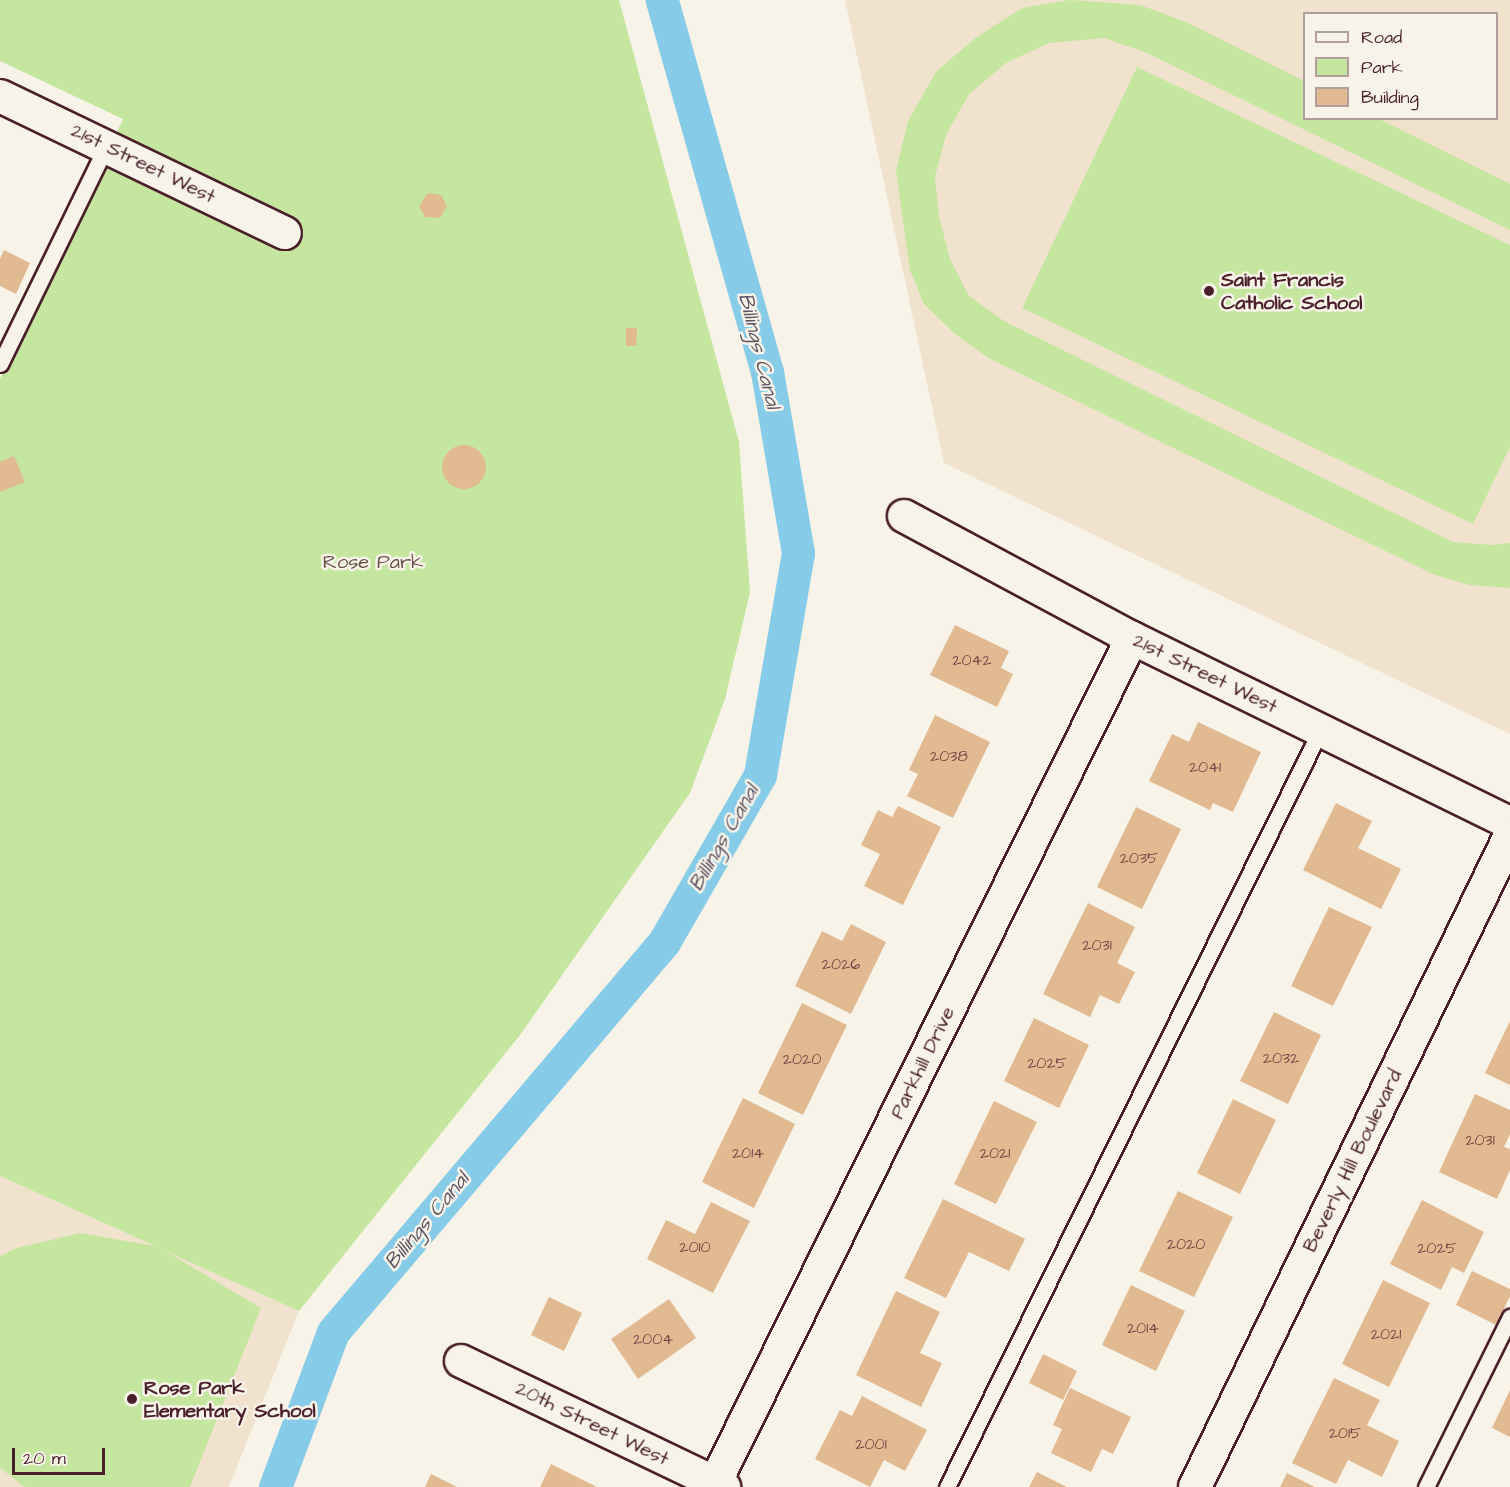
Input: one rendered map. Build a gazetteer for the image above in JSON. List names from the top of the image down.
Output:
{
  "streets": {
    "street": [
      "21st Street West",
      "Parkhill Drive",
      "Beverly Hill Boulevard",
      "20th Street West"
    ]
  },
  "crossings": [
    ["21st Street West", "Parkhill Drive"],
    ["Parkhill Drive", "20th Street West"]
  ],
  "water": ["Billings Canal"],
  "parks": ["Rose Park"],
  "places": ["Saint Francis Catholic School", "Rose Park Elementary School"],
  "house_numbers": [
    "2042",
    "2038",
    "2041",
    "2035",
    "2031",
    "2026",
    "2032",
    "2020",
    "2025",
    "2031",
    "2014",
    "2021",
    "2020",
    "2010",
    "2025",
    "2014",
    "2021",
    "2004",
    "2015",
    "2001"
  ],
  "legend": ["Road", "Park", "Building"],
  "scale_bar": "20 m"
}
